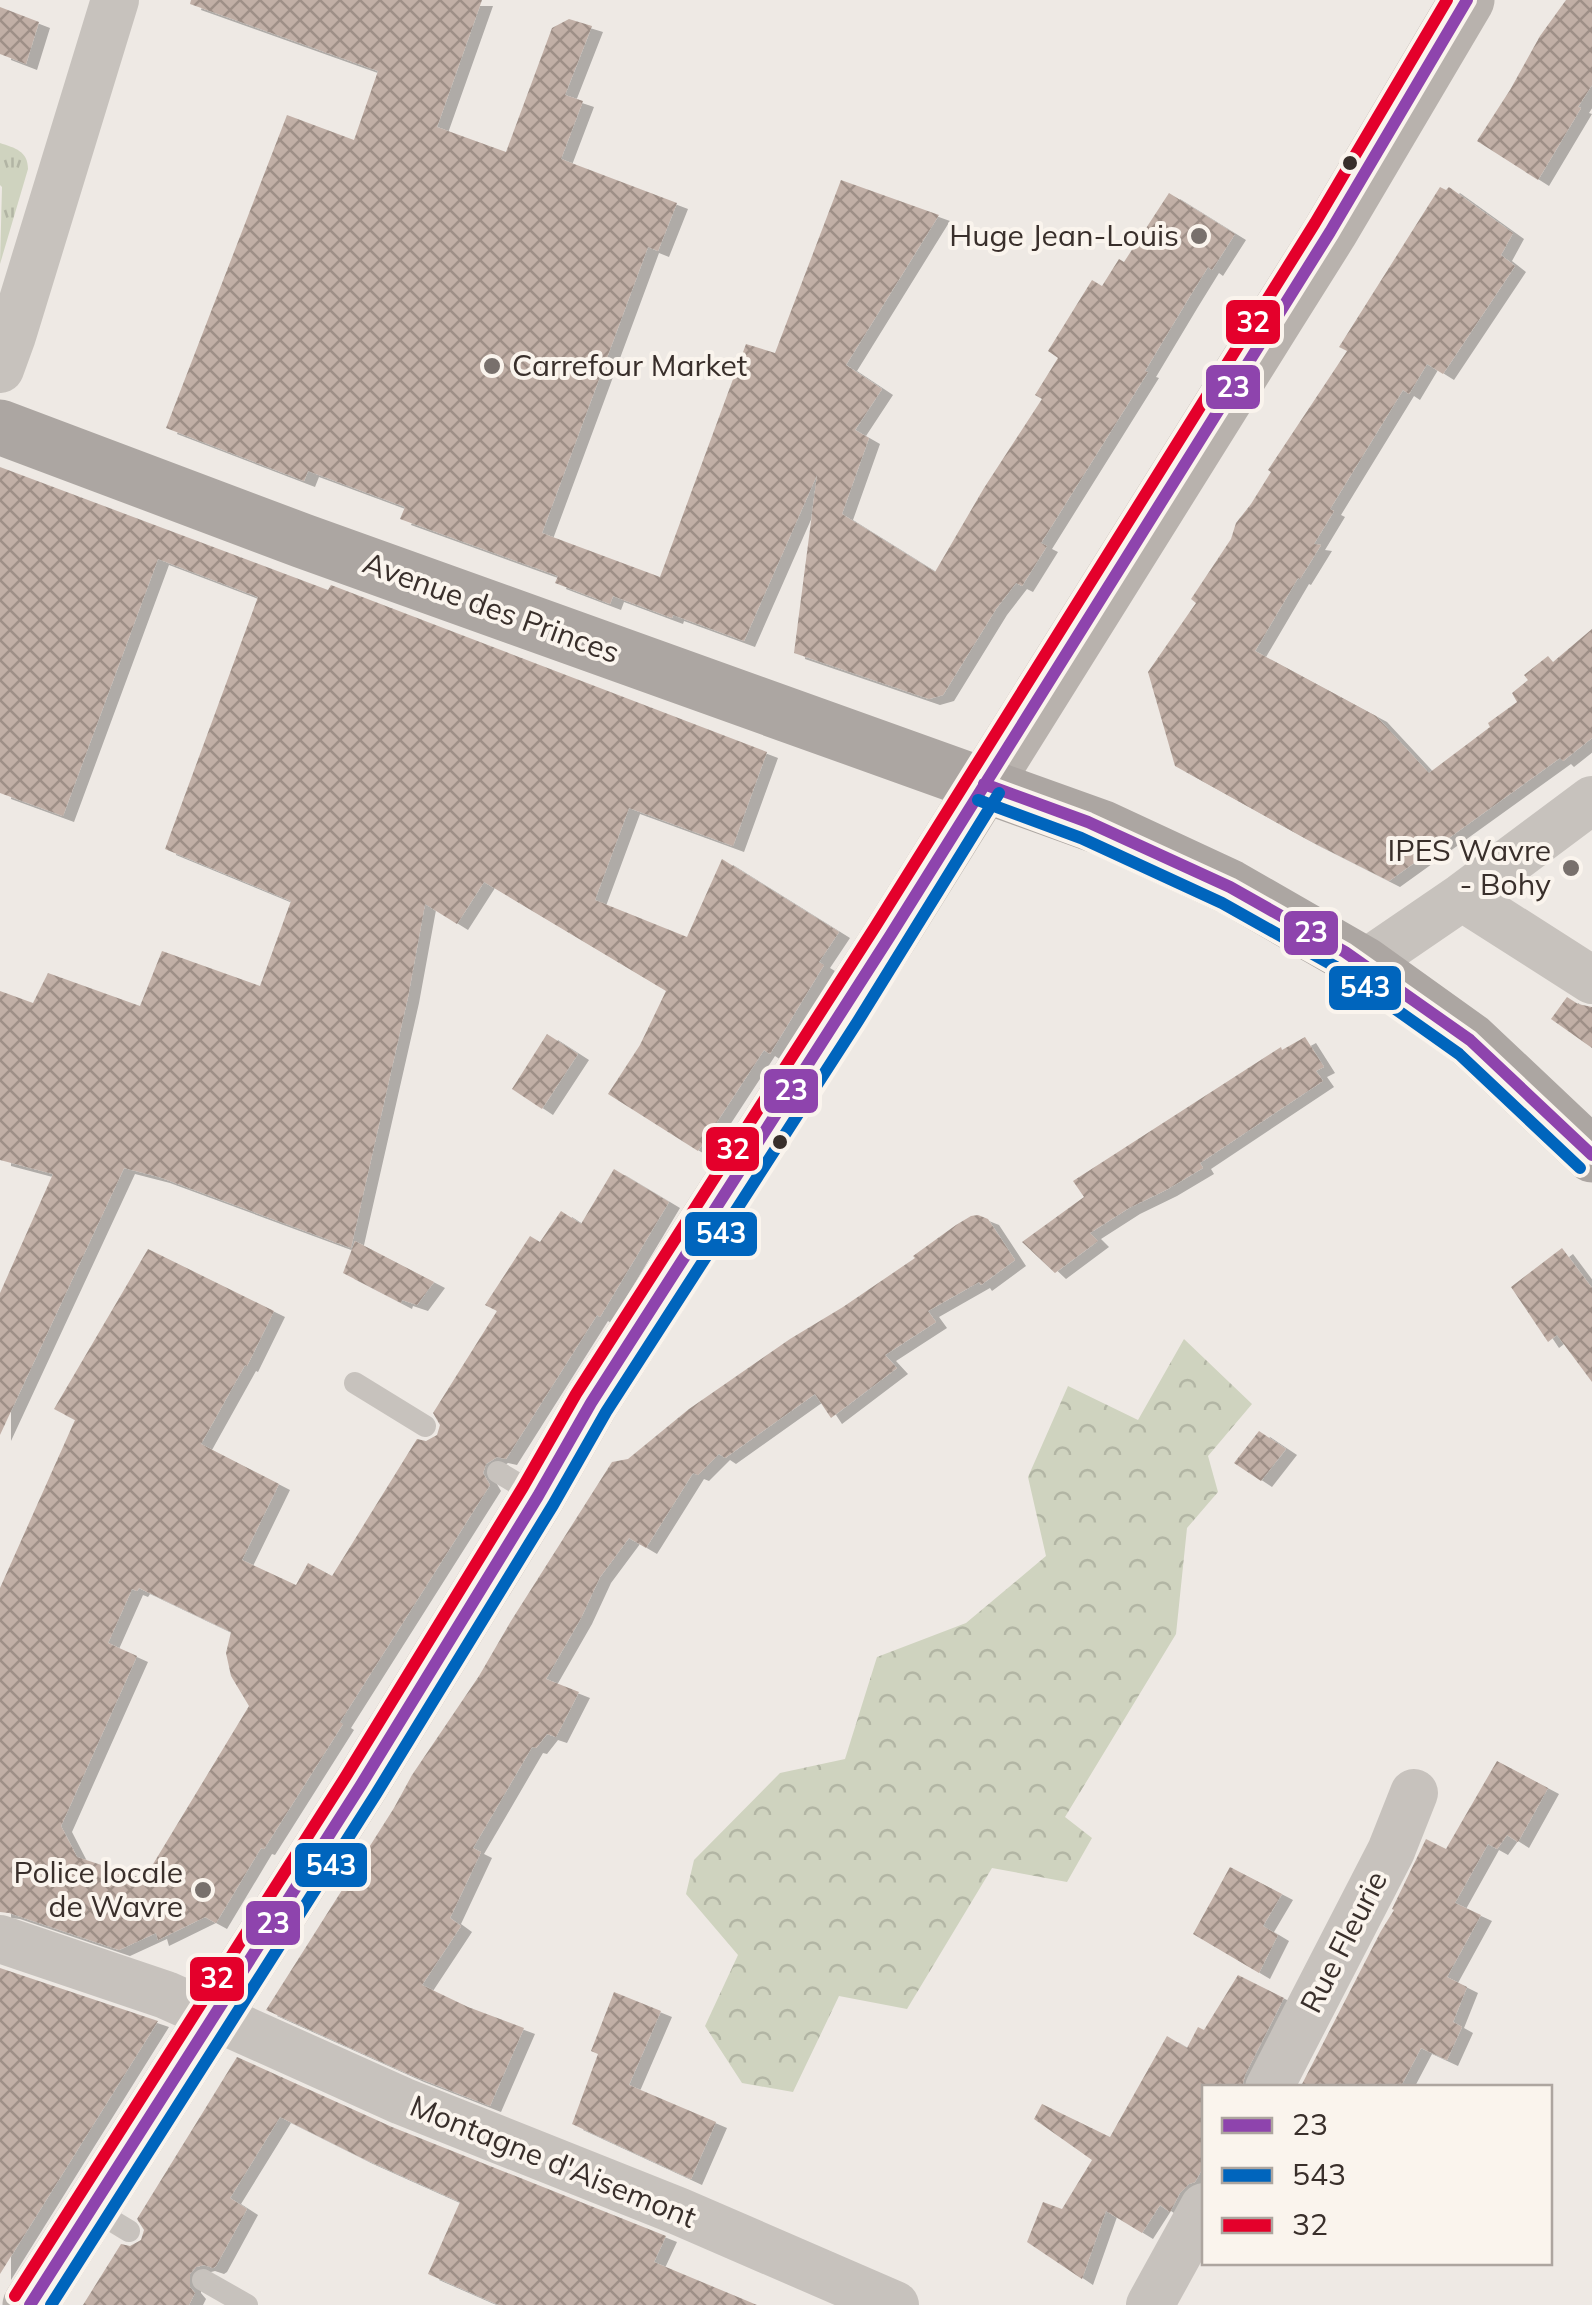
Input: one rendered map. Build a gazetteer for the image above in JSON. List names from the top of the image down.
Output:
{
  "streets": {
    "main road": ["Avenue des Princes"],
    "street": ["Rue Fleurie", "Montagne d'Aisemont"]
  },
  "places": [
    "Huge Jean-Louis",
    "Carrefour Market",
    "IPES Wavre - Bohy",
    "Police locale de Wavre"
  ],
  "lines": ["transit line 23", "transit line 32", "transit line 543"],
  "legend": ["23", "543", "32"]
}
